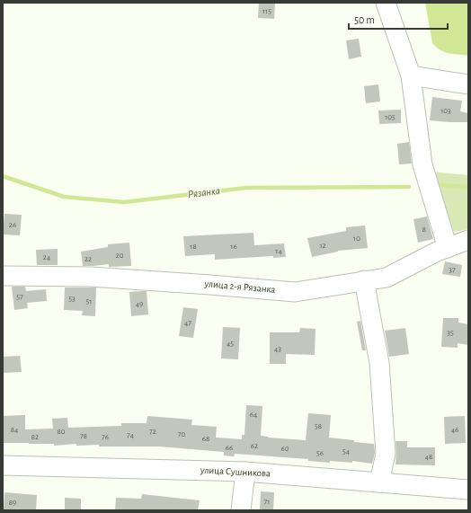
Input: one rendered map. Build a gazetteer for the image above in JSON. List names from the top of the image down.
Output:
{
  "streets": {
    "street": ["улица 2-я Рязанка", "улица Сушникова"]
  },
  "water": ["Рязанка"],
  "house_numbers": [
    "115",
    "103",
    "105",
    "26",
    "8",
    "10",
    "12",
    "18",
    "16",
    "14",
    "20",
    "24",
    "22",
    "37",
    "57",
    "53",
    "51",
    "49",
    "47",
    "35",
    "45",
    "43",
    "64",
    "58",
    "84",
    "46",
    "80",
    "72",
    "70",
    "74",
    "78",
    "82",
    "76",
    "68",
    "62",
    "66",
    "60",
    "54",
    "56",
    "48",
    "71",
    "89"
  ],
  "scale_bar": "50 m"
}
